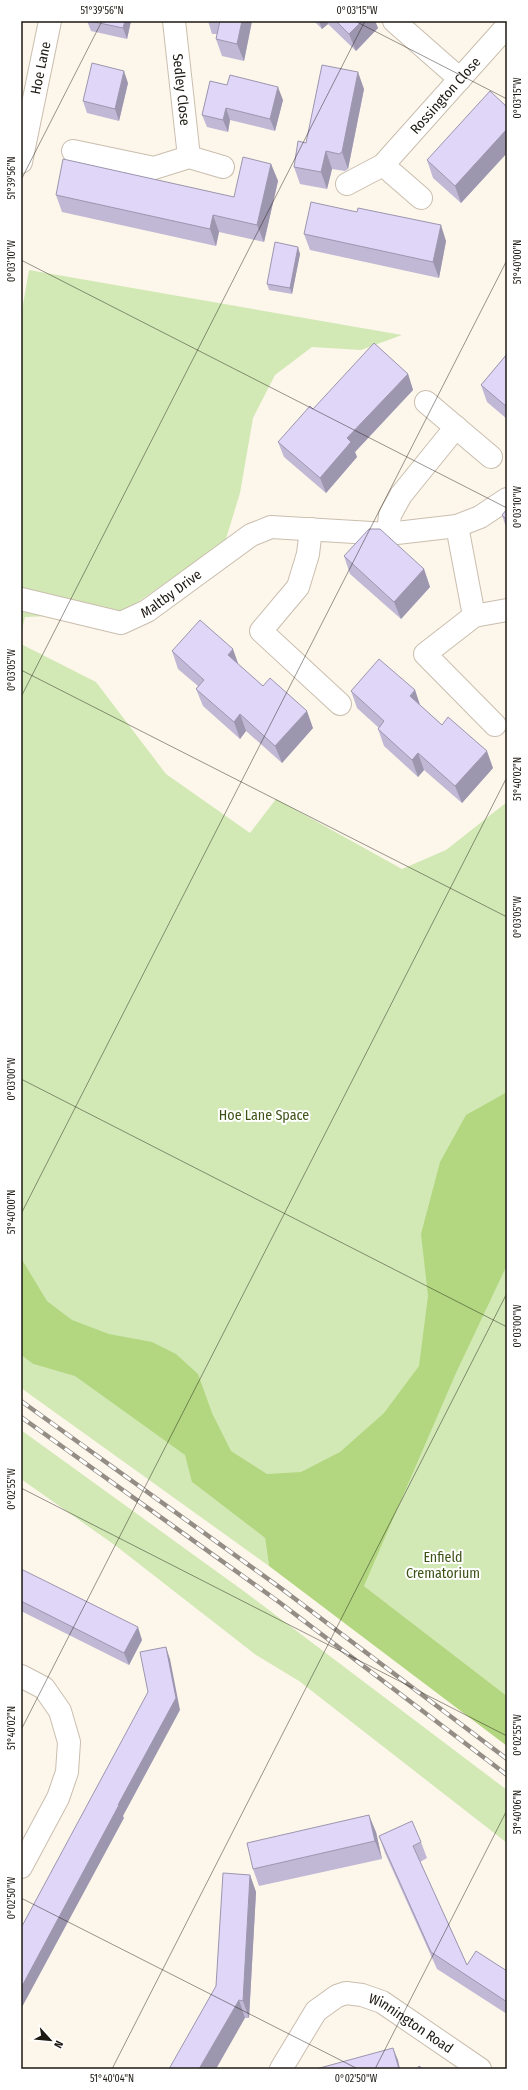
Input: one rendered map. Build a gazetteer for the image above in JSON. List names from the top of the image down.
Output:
{
  "streets": {
    "street": [
      "Hoe Lane",
      "Sedley Close",
      "Rossington Close",
      "Maltby Drive",
      "Winnington Road"
    ]
  },
  "parks": ["Hoe Lane Space", "Enfield Crematorium"],
  "north": "bottom right",
  "coordinates": [
    "51°39'56\"N",
    "0°03'15\"W",
    "0°03'10\"W",
    "51°40'00\"N",
    "0°03'05\"W",
    "51°40'02\"N",
    "0°03'00\"W",
    "0°02'55\"W",
    "51°40'06\"N",
    "0°02'50\"W",
    "51°40'04\"N"
  ]
}
